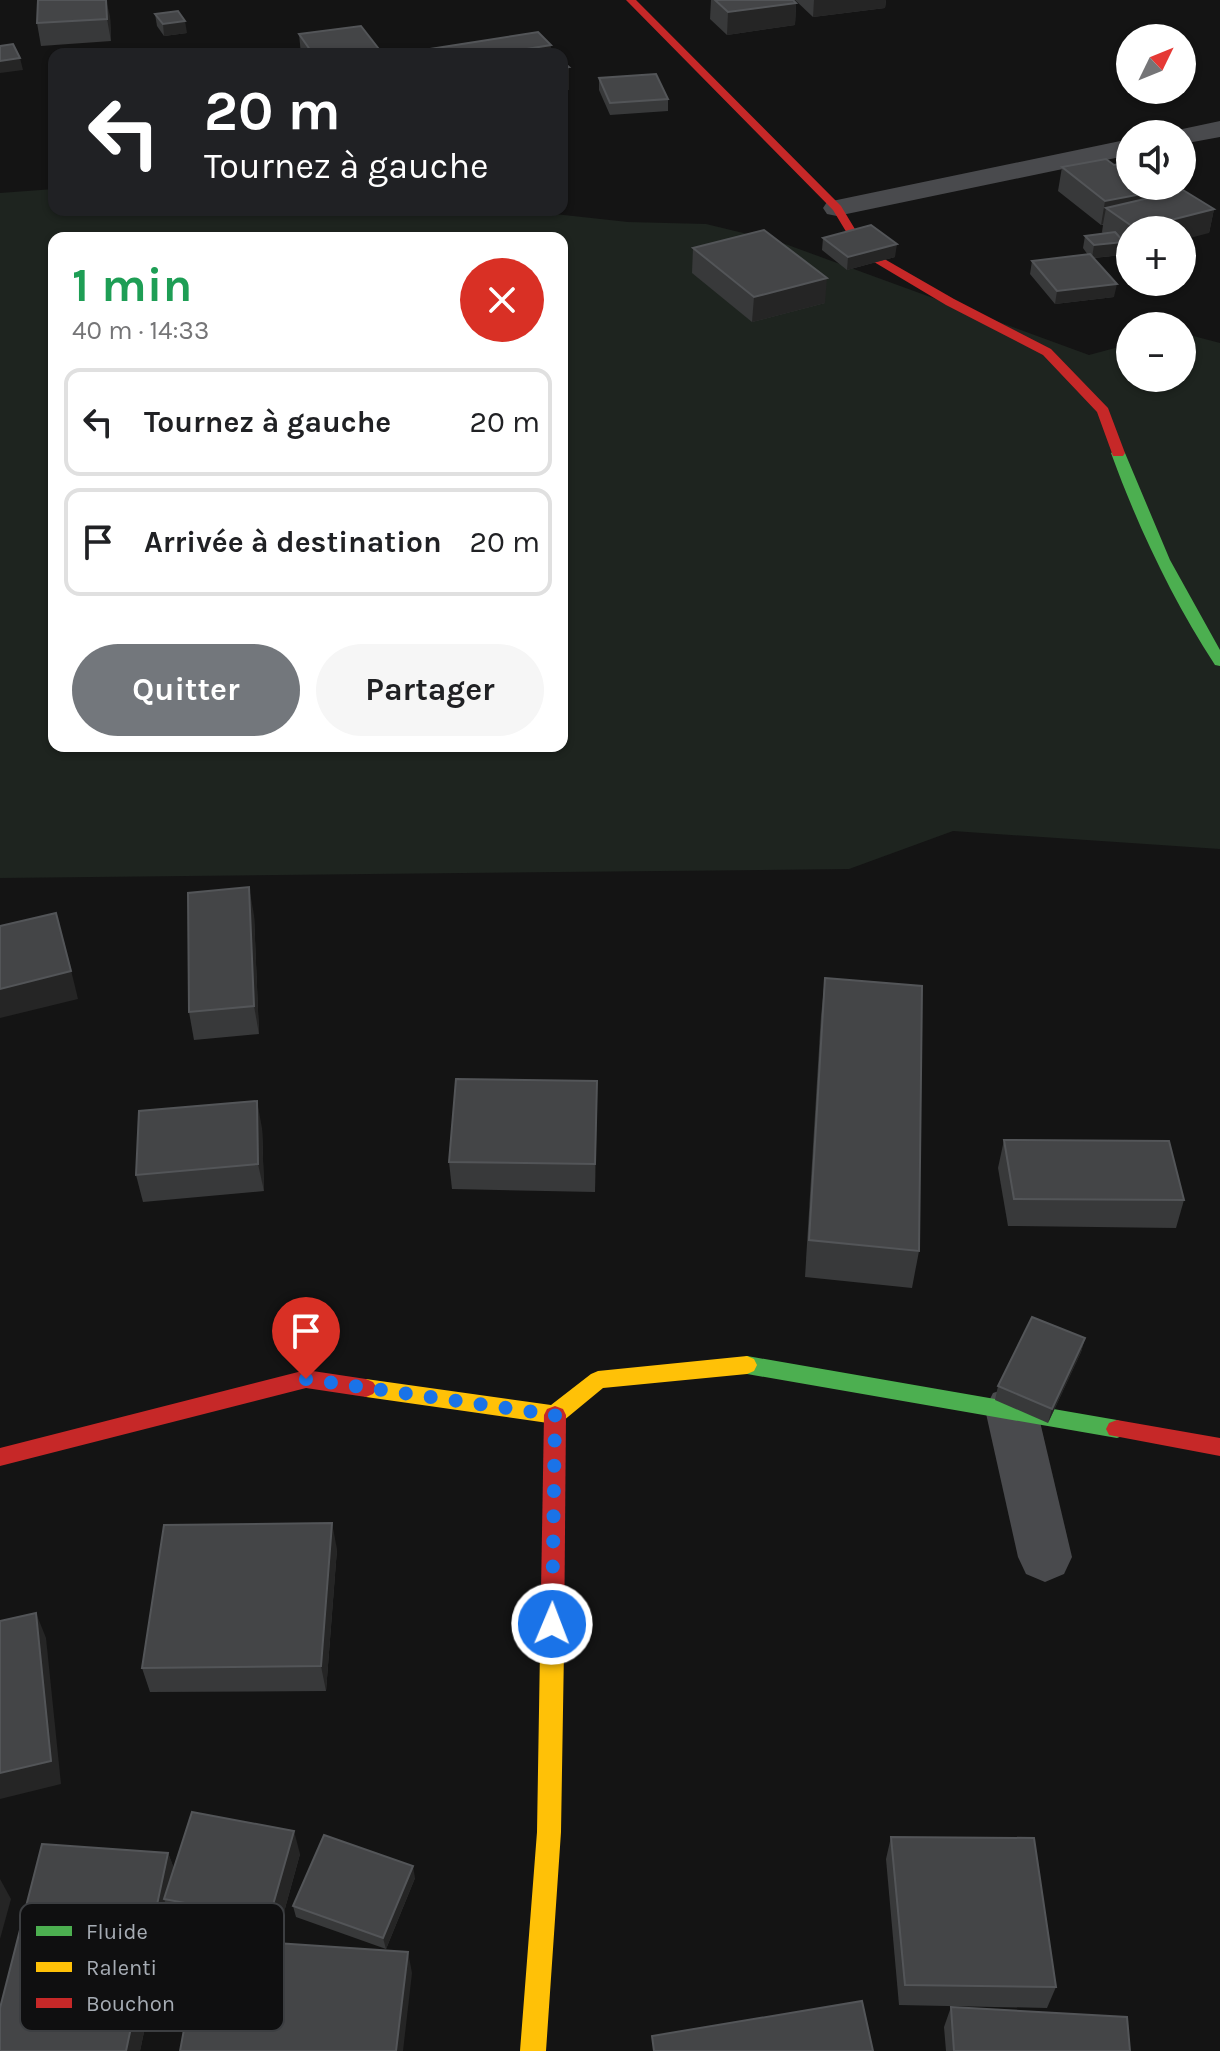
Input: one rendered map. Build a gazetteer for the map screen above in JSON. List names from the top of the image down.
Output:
{
  "legend": ["Fluide", "Ralenti", "Bouchon"],
  "north": "top right",
  "page": {
    "map_buttons": ["+", "−"],
    "turn": ["20 m", "Tournez à gauche"],
    "heading": ["1 min", "40 m · 14:33"],
    "list": [
      {
        "name": "Tournez à gauche",
        "value": "20 m"
      },
      {
        "name": "Arrivée à destination",
        "value": "20 m"
      }
    ],
    "buttons": ["Quitter", "Partager"]
  }
}
